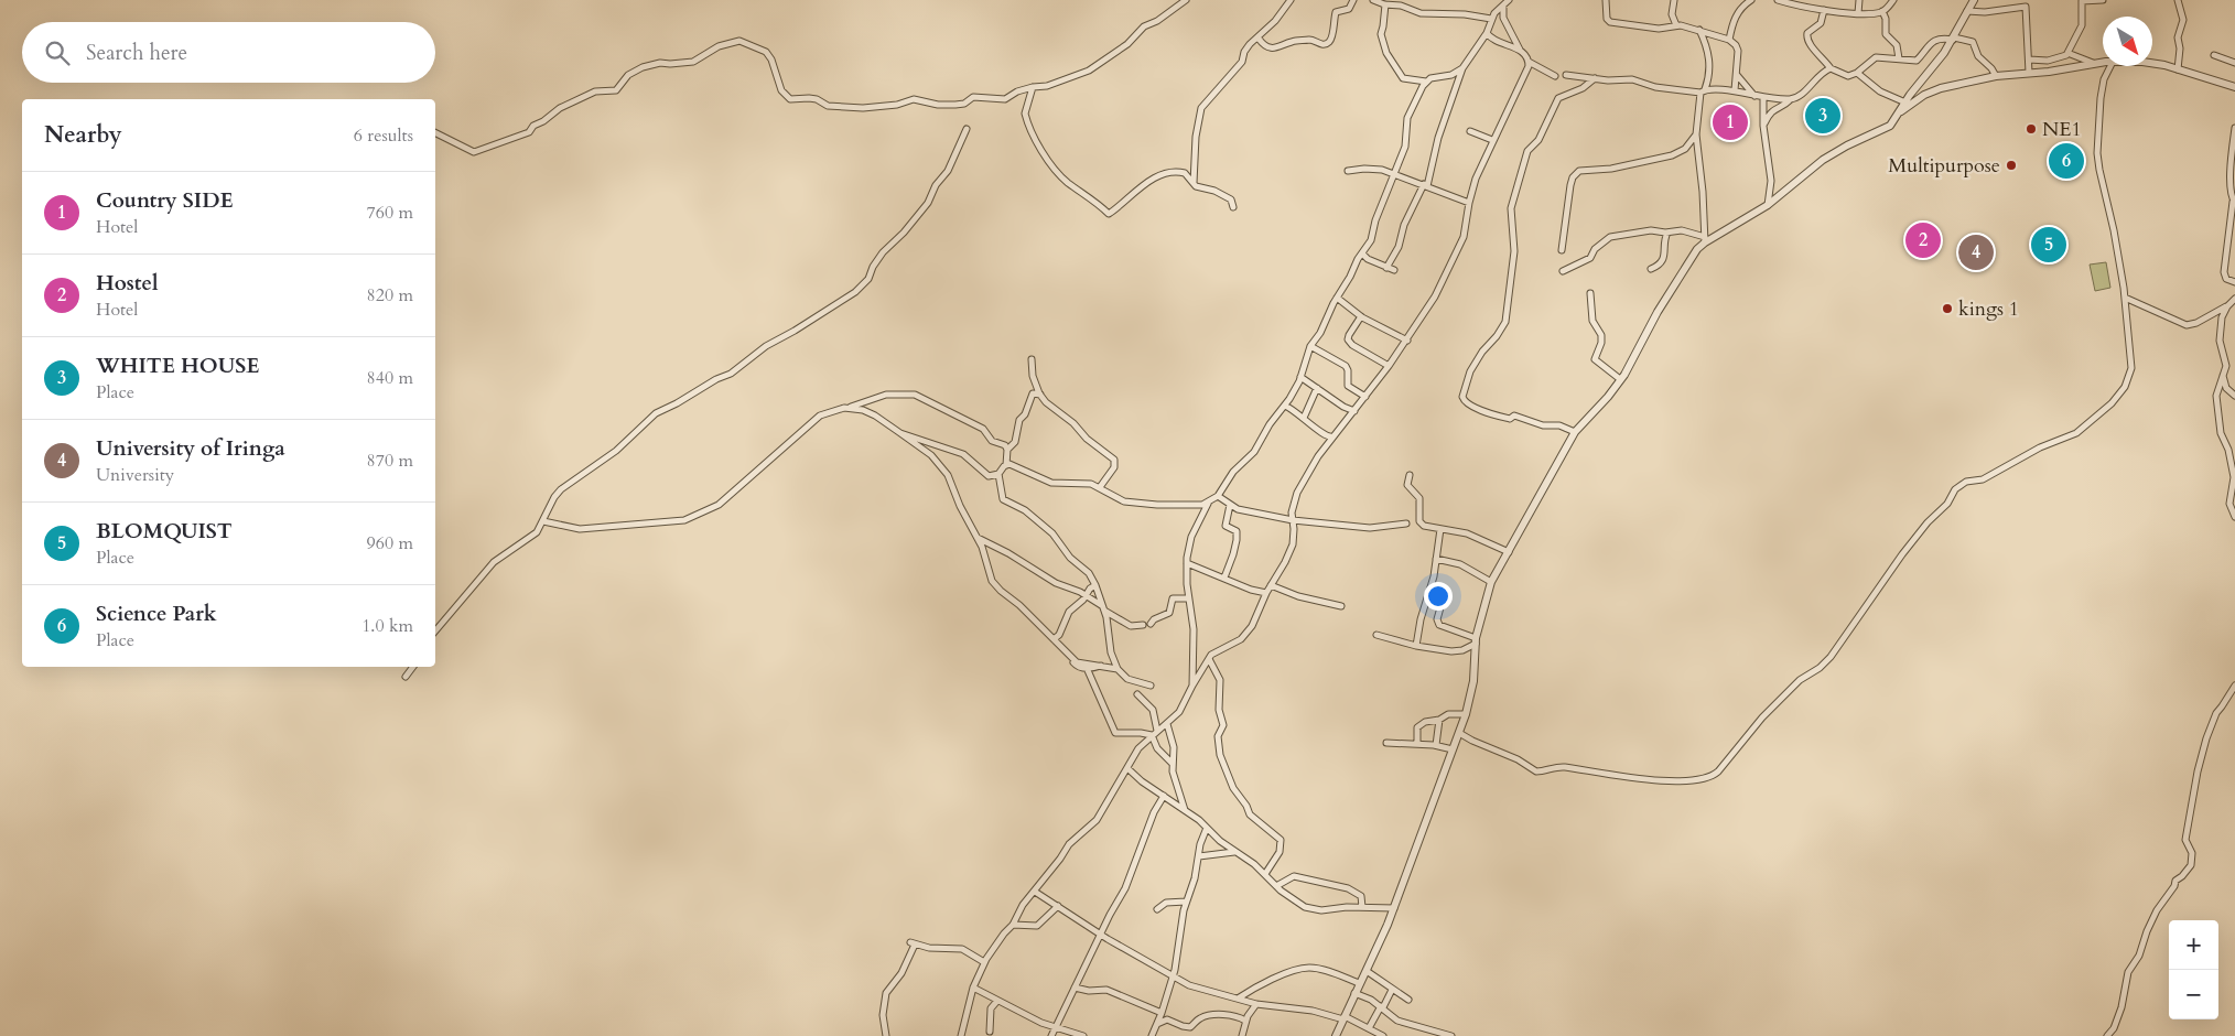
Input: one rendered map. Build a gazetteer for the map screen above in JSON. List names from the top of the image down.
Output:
{
  "places": ["NE1", "Multipurpose", "kings 1"],
  "north": "bottom right",
  "page": {
    "search": "Search here",
    "pins": [
      "3",
      "1",
      "6",
      "2",
      "5",
      "4"
    ],
    "heading": ["Nearby", "6 results"],
    "list": [
      {
        "mark": "1",
        "name": "Country SIDE",
        "note": "Hotel",
        "value": "760 m"
      },
      {
        "mark": "2",
        "name": "Hostel",
        "note": "Hotel",
        "value": "820 m"
      },
      {
        "mark": "3",
        "name": "WHITE HOUSE",
        "note": "Place",
        "value": "840 m"
      },
      {
        "mark": "4",
        "name": "University of Iringa",
        "note": "University",
        "value": "870 m"
      },
      {
        "mark": "5",
        "name": "BLOMQUIST",
        "note": "Place",
        "value": "960 m"
      },
      {
        "mark": "6",
        "name": "Science Park",
        "note": "Place",
        "value": "1.0 km"
      }
    ],
    "map_buttons": ["+", "−"]
  }
}
